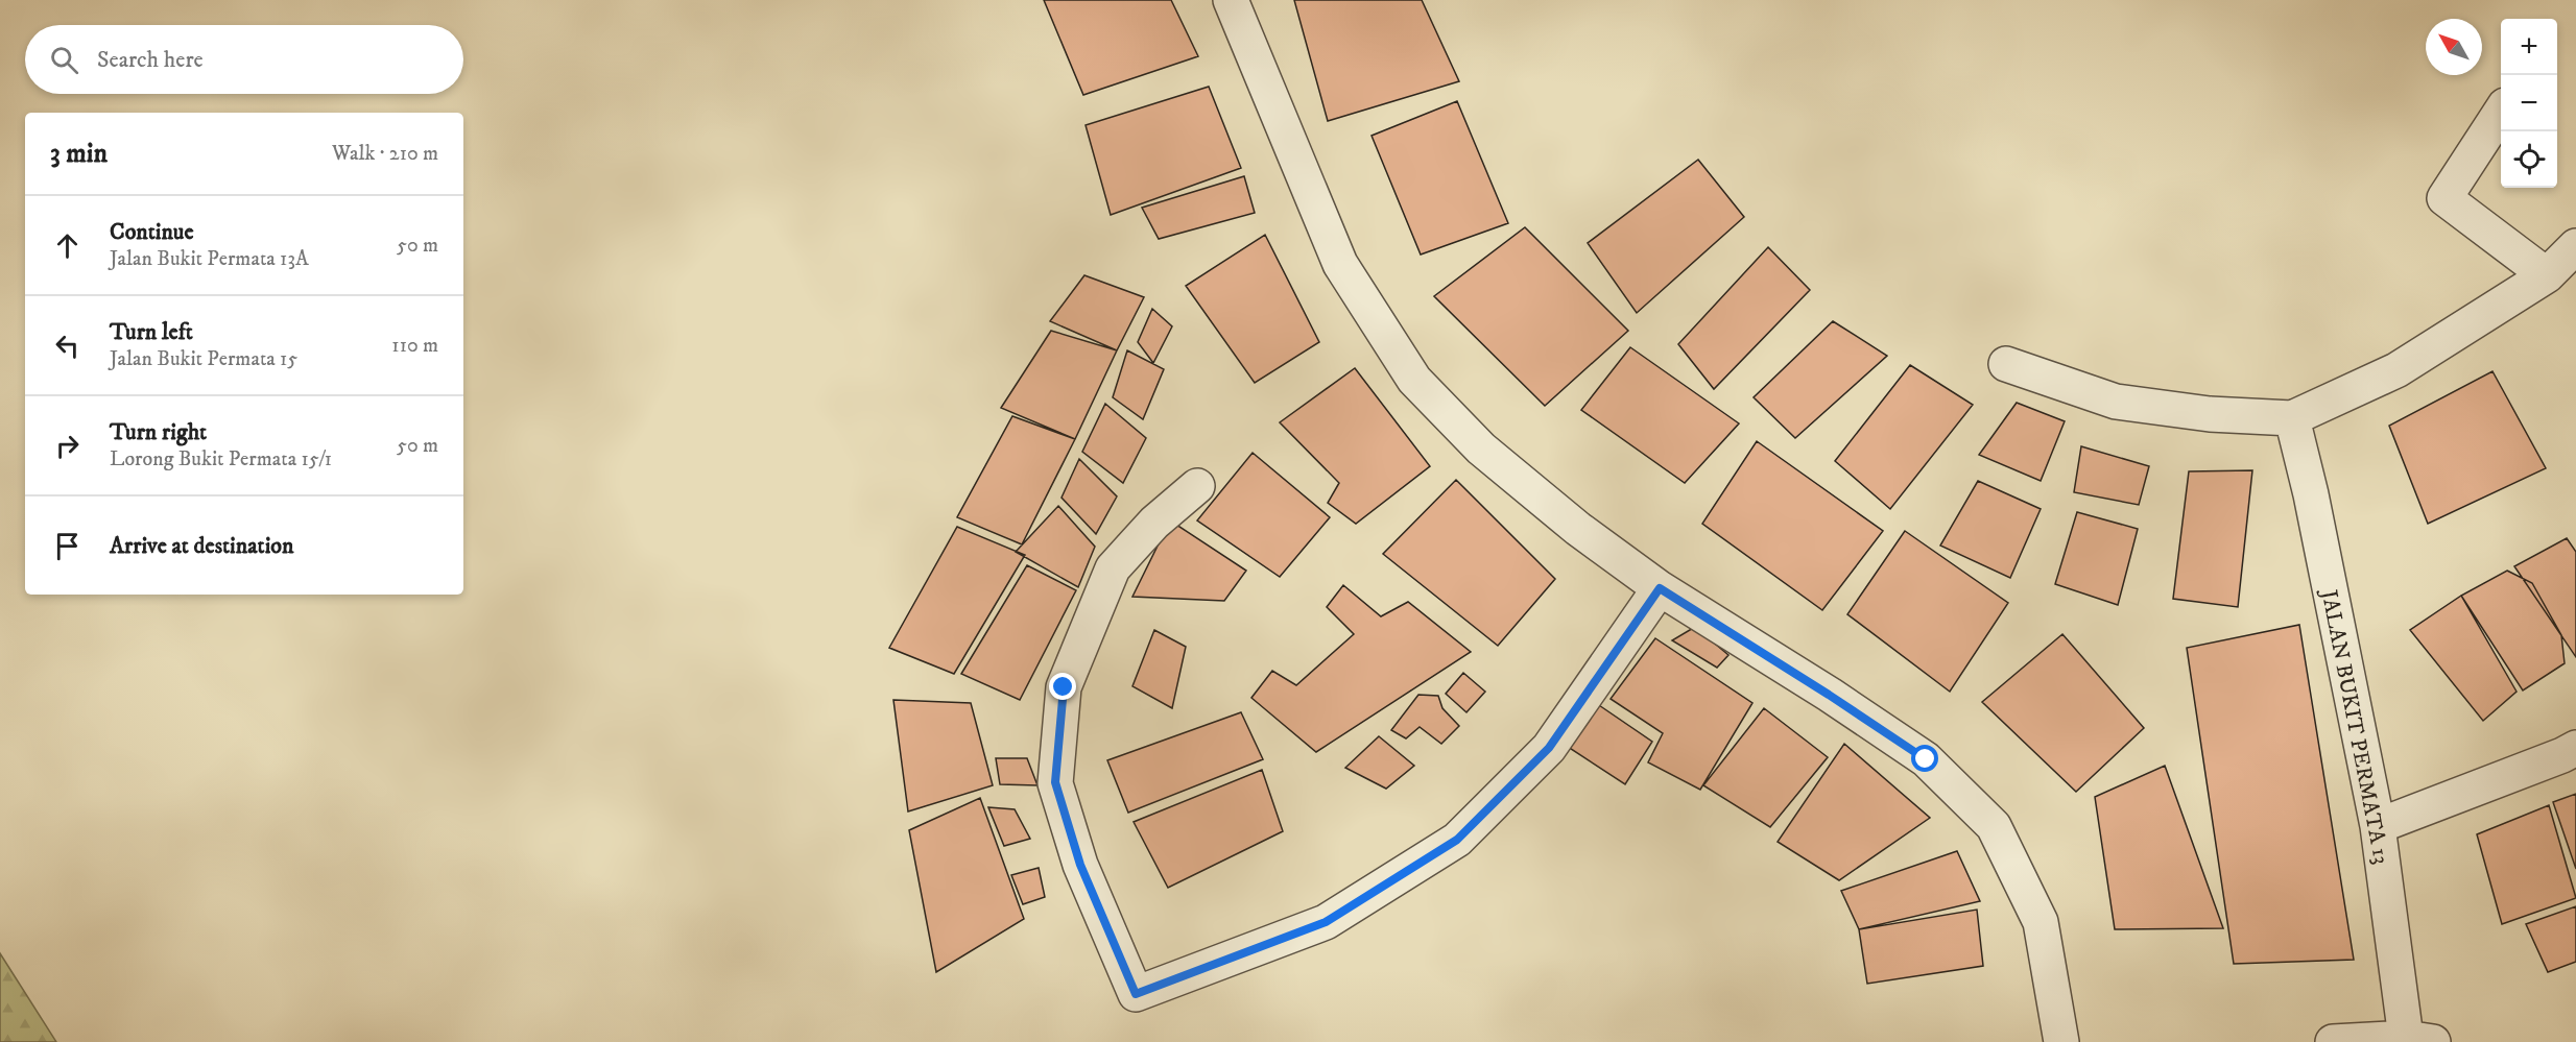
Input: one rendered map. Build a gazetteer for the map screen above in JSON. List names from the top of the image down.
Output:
{
  "streets": {
    "street": ["JALAN BUKIT PERMATA 13"]
  },
  "north": "top left",
  "page": {
    "map_buttons": ["+", "−"],
    "search": "Search here",
    "heading": ["3 min", "Walk · 210 m"],
    "list": [
      ["Continue", "Jalan Bukit Permata 13A", "50 m"],
      ["Turn left", "Jalan Bukit Permata 15", "110 m"],
      ["Turn right", "Lorong Bukit Permata 15/1", "50 m"],
      "Arrive at destination"
    ]
  }
}
